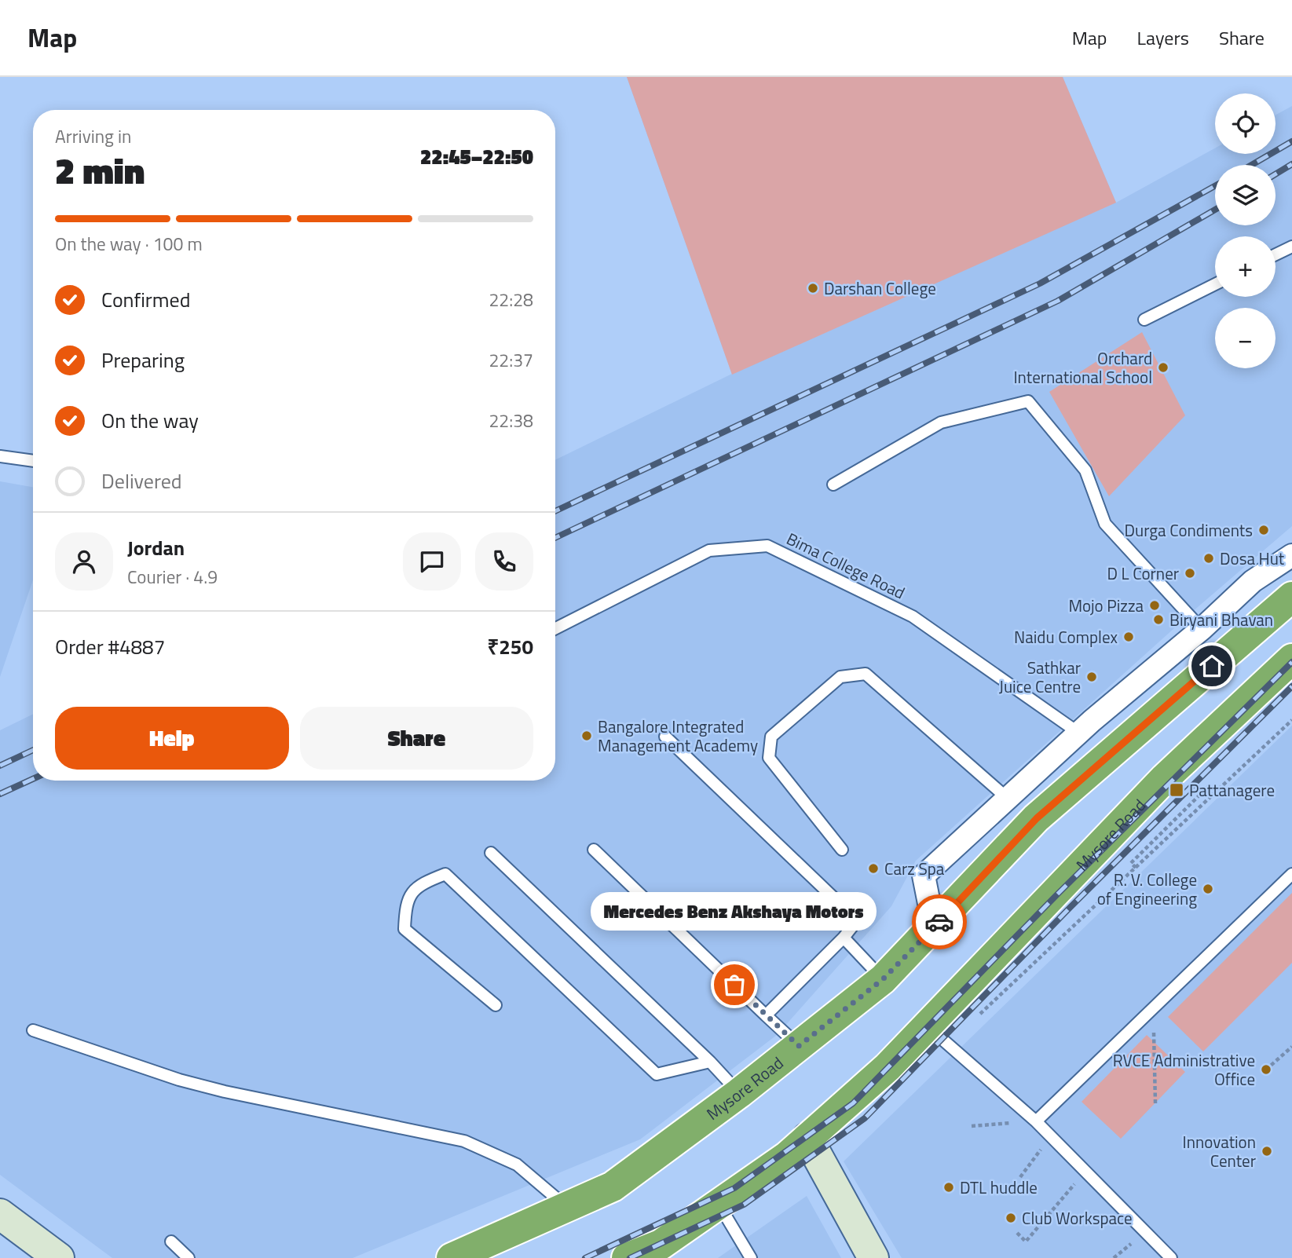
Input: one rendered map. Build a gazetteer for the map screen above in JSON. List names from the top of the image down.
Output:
{
  "streets": {
    "highway": ["Mysore Road"],
    "lane": ["Bima College Road"]
  },
  "places": {
    "other": [
      "Darshan College",
      "Orchard International School",
      "Durga Condiments",
      "Dosa Hut",
      "D L Corner",
      "Mojo Pizza",
      "Biryani Bhavan",
      "Naidu Complex",
      "Sathkar Juice Centre",
      "Bangalore Integrated Management Academy",
      "Carz Spa",
      "R. V. College of Engineering",
      "Mercedes Benz Akshaya Motors",
      "RVCE Administrative Office",
      "Innovation Center",
      "DTL huddle",
      "Club Workspace"
    ],
    "transit": ["Pattanagere"]
  },
  "page": {
    "header": "Map",
    "nav": ["Map", "Layers", "Share"],
    "map_buttons": ["+", "−"],
    "heading": ["2 min", "Arriving in", "22:45–22:50"],
    "panel": [
      "Jordan",
      "Courier · 4.9",
      "Order #4887",
      "₹250"
    ],
    "bar": "On the way · 100 m",
    "list": [
      ["Confirmed", "22:28"],
      ["Preparing", "22:37"],
      ["On the way", "22:38"],
      "Delivered"
    ],
    "buttons": ["Help", "Share"],
    "bubble": "Mercedes Benz Akshaya Motors"
  }
}
